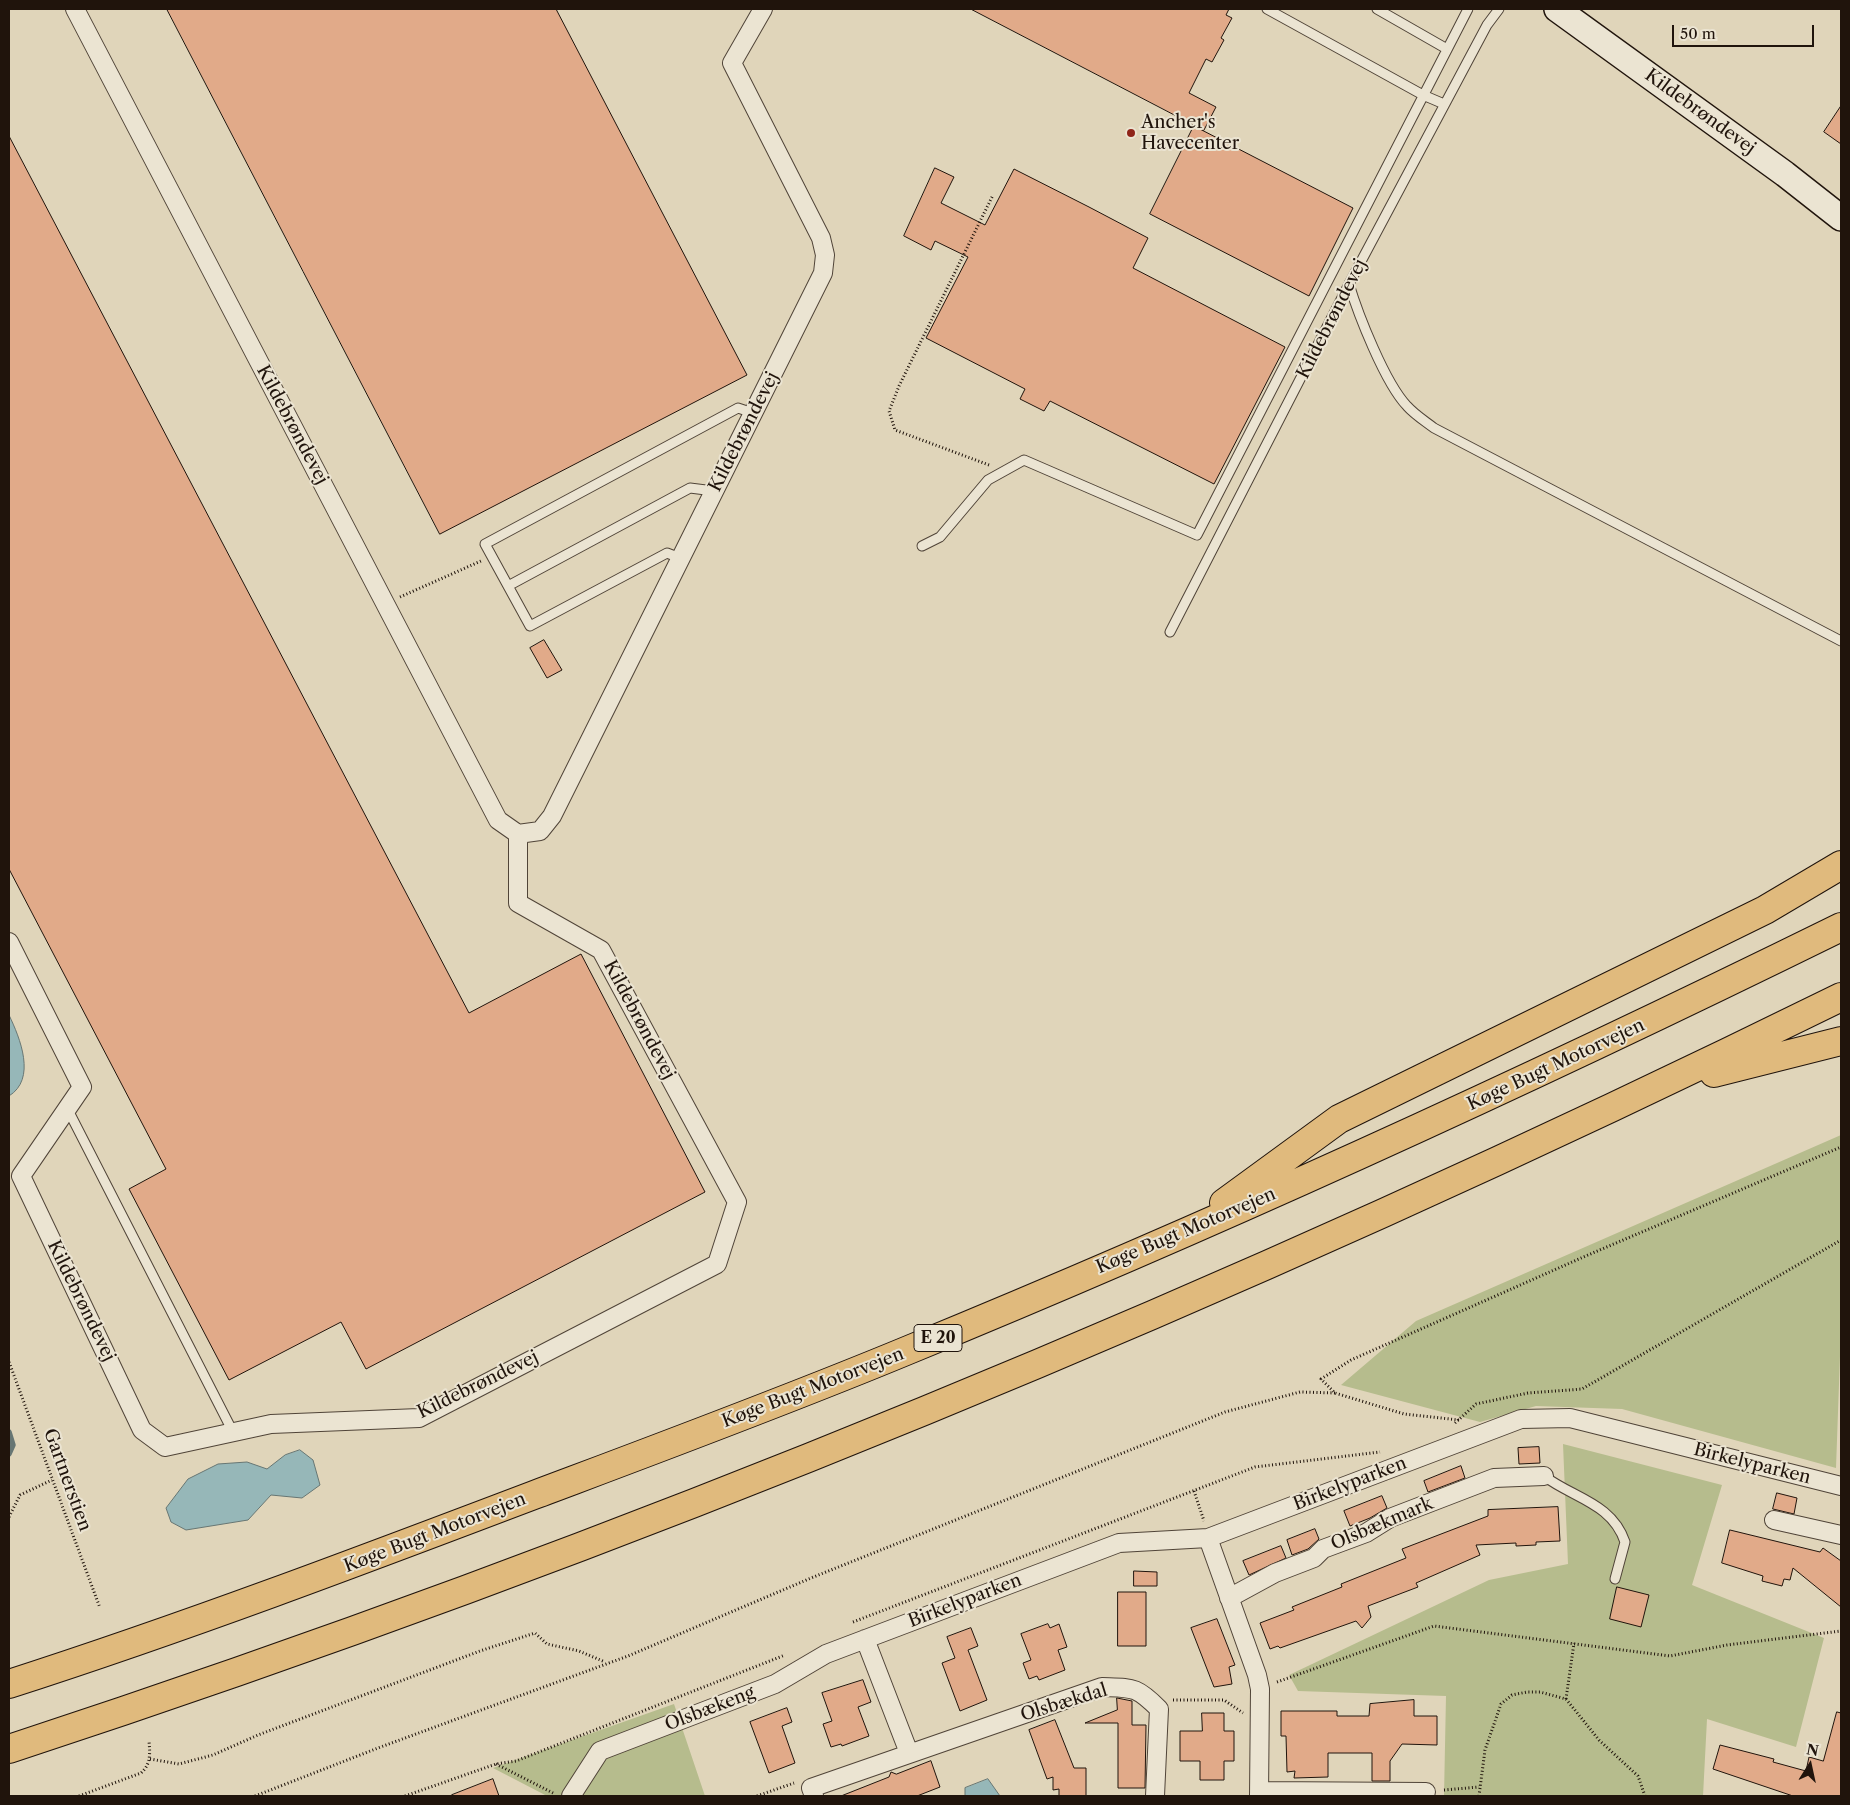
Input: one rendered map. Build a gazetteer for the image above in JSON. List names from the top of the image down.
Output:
{
  "streets": {
    "highway": ["Køge Bugt Motorvejen", "E 20"],
    "street": [
      "Kildebrøndevej",
      "Birkelyparken",
      "Olsbækmark",
      "Olsbækdal",
      "Olsbækeng"
    ],
    "path": ["Gartnerstien"]
  },
  "crossings": [
    ["Birkelyparken", "Olsbækeng"]
  ],
  "places": ["Ancher's Havecenter"],
  "scale_bar": "50 m",
  "north": "top"
}
